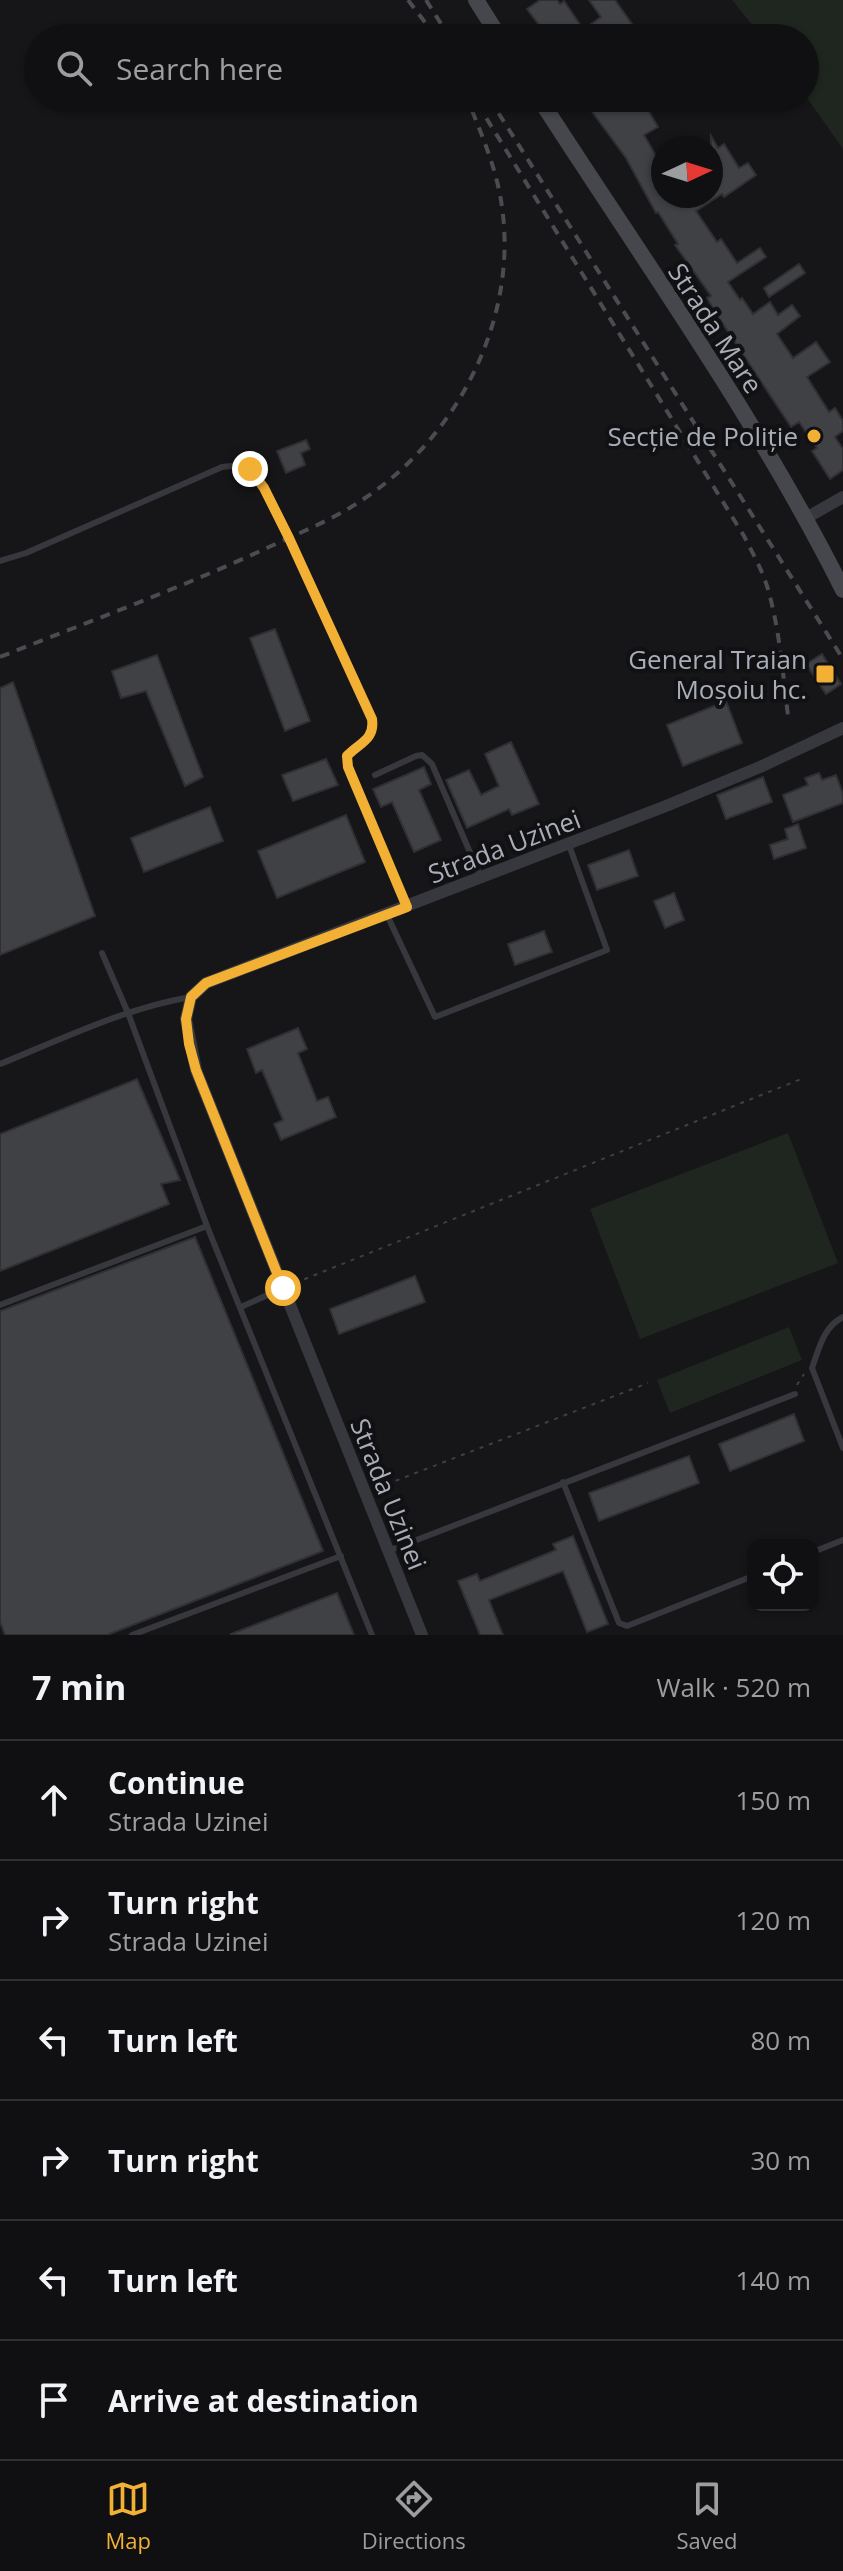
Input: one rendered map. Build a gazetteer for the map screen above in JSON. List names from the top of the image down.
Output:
{
  "streets": {
    "main road": ["Strada Mare"],
    "street": ["Strada Uzinei"]
  },
  "places": {
    "other": ["Secție de Poliție"],
    "transit": ["General Traian Moșoiu hc."]
  },
  "north": "right",
  "page": {
    "search": "Search here",
    "heading": ["7 min", "Walk · 520 m"],
    "list": [
      ["Continue", "Strada Uzinei", "150 m"],
      ["Turn right", "Strada Uzinei", "120 m"],
      ["Turn left", "80 m"],
      ["Turn right", "30 m"],
      ["Turn left", "140 m"],
      "Arrive at destination"
    ],
    "nav": ["Map", "Directions", "Saved"]
  }
}
